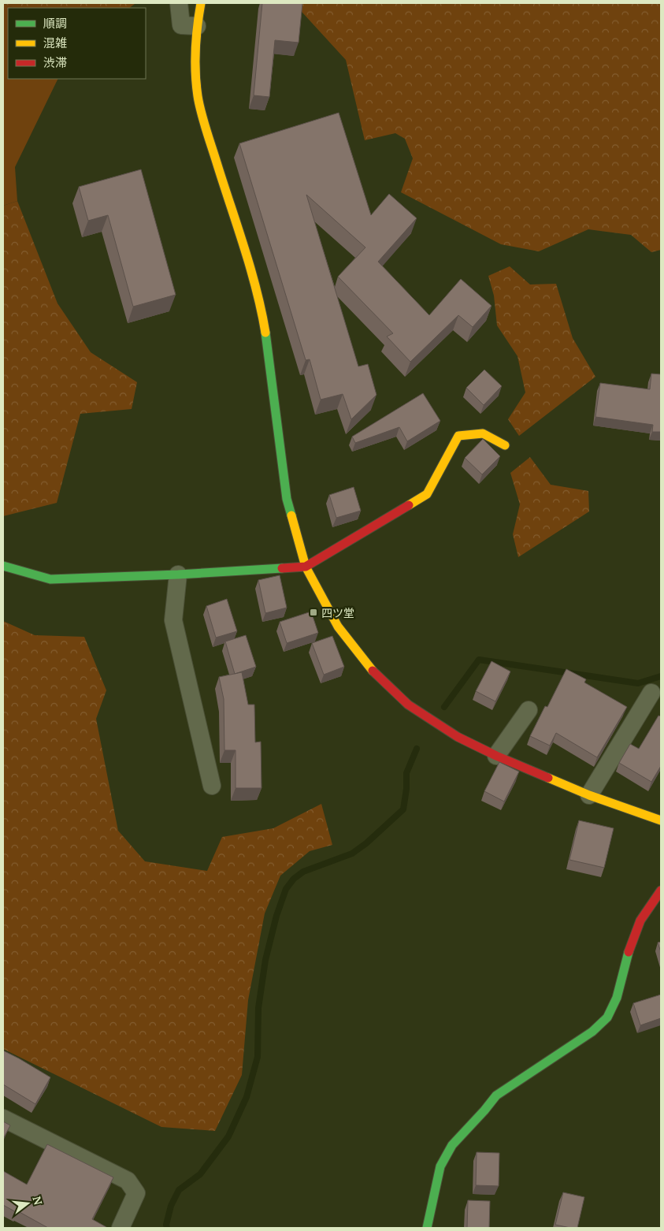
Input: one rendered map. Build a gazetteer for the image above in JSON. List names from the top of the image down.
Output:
{
  "places": {
    "transit": ["四ツ堂"]
  },
  "legend": ["順調", "混雑", "渋滞"],
  "north": "right"
}
